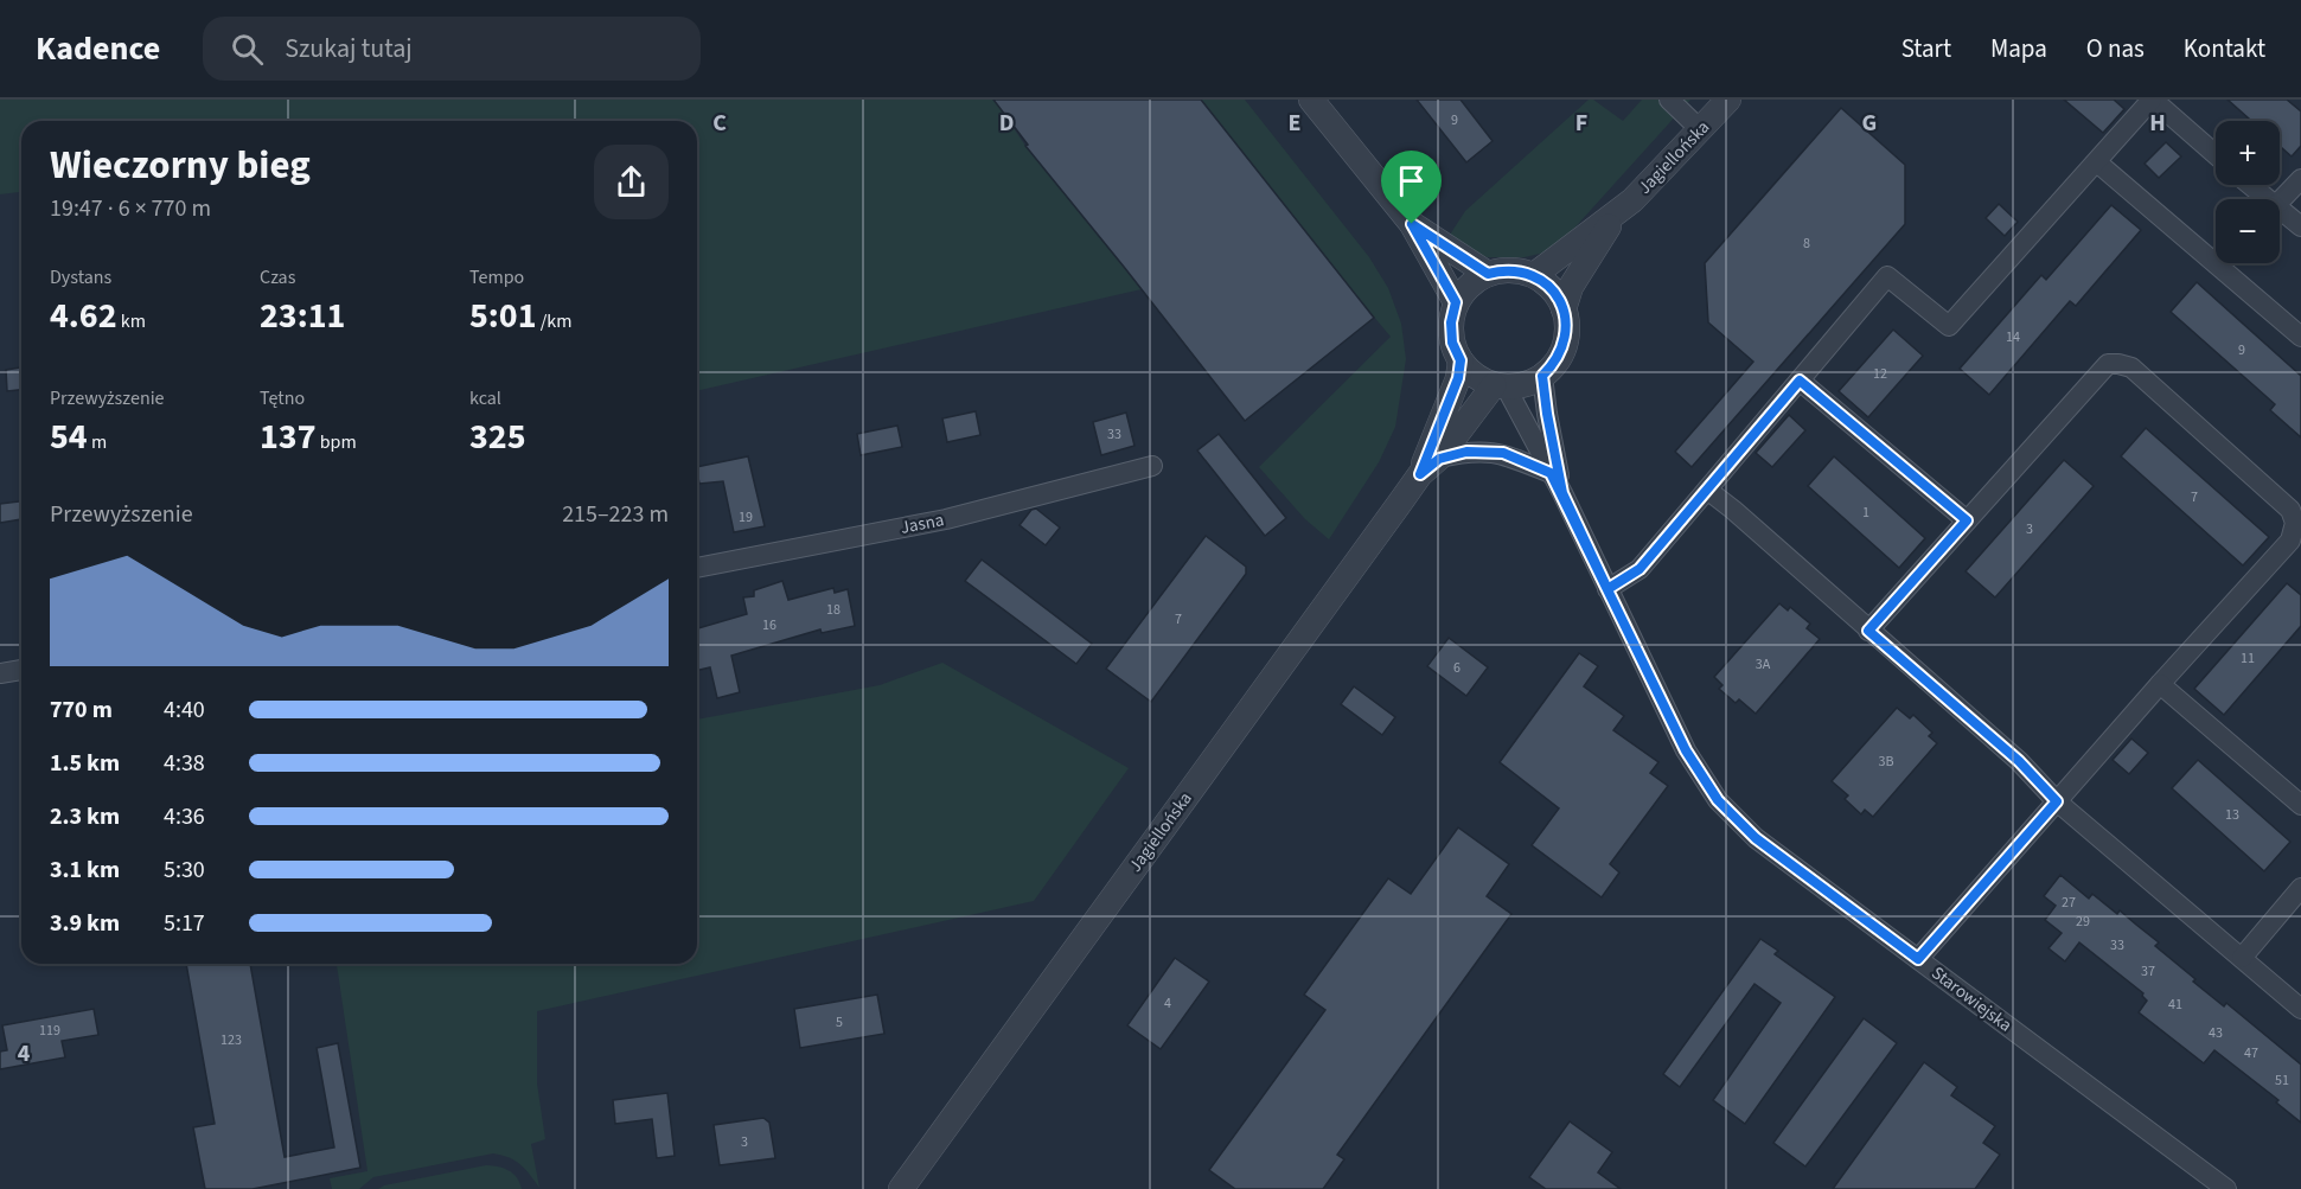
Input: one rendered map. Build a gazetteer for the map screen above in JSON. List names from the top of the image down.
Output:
{
  "streets": {
    "street": ["Jagiellońska", "Jasna", "Starowiejska"]
  },
  "crossings": [
    ["Jagiellońska", "Starowiejska"]
  ],
  "house_numbers": [
    "9",
    "8",
    "14",
    "9",
    "12",
    "33",
    "7",
    "1",
    "19",
    "3",
    "18",
    "7",
    "16",
    "11",
    "3A",
    "6",
    "3B",
    "13",
    "27",
    "29",
    "33",
    "37",
    "4",
    "41",
    "5",
    "119",
    "43",
    "123",
    "47",
    "51",
    "3"
  ],
  "page": {
    "header": "Kadence",
    "search": "Szukaj tutaj",
    "nav": [
      "Start",
      "Mapa",
      "O nas",
      "Kontakt"
    ],
    "map_buttons": ["+", "−"],
    "heading": ["Wieczorny bieg", "19:47 · 6 × 770 m"],
    "stats": [
      ["Dystans", "4.62 km"],
      ["Czas", "23:11"],
      ["Tempo", "5:01 /km"],
      ["Przewyższenie", "54 m"],
      ["Tętno", "137 bpm"],
      ["kcal", "325"]
    ],
    "chart": ["Przewyższenie", "215–223 m"],
    "list": [
      {
        "name": "770 m",
        "note": "4:40"
      },
      {
        "name": "1.5 km",
        "note": "4:38"
      },
      {
        "name": "2.3 km",
        "note": "4:36"
      },
      {
        "name": "3.1 km",
        "note": "5:30"
      },
      {
        "name": "3.9 km",
        "note": "5:17"
      }
    ]
  },
  "grid": {
    "columns": [
      "C",
      "D",
      "E",
      "F",
      "G",
      "H"
    ],
    "rows": ["4"]
  }
}
